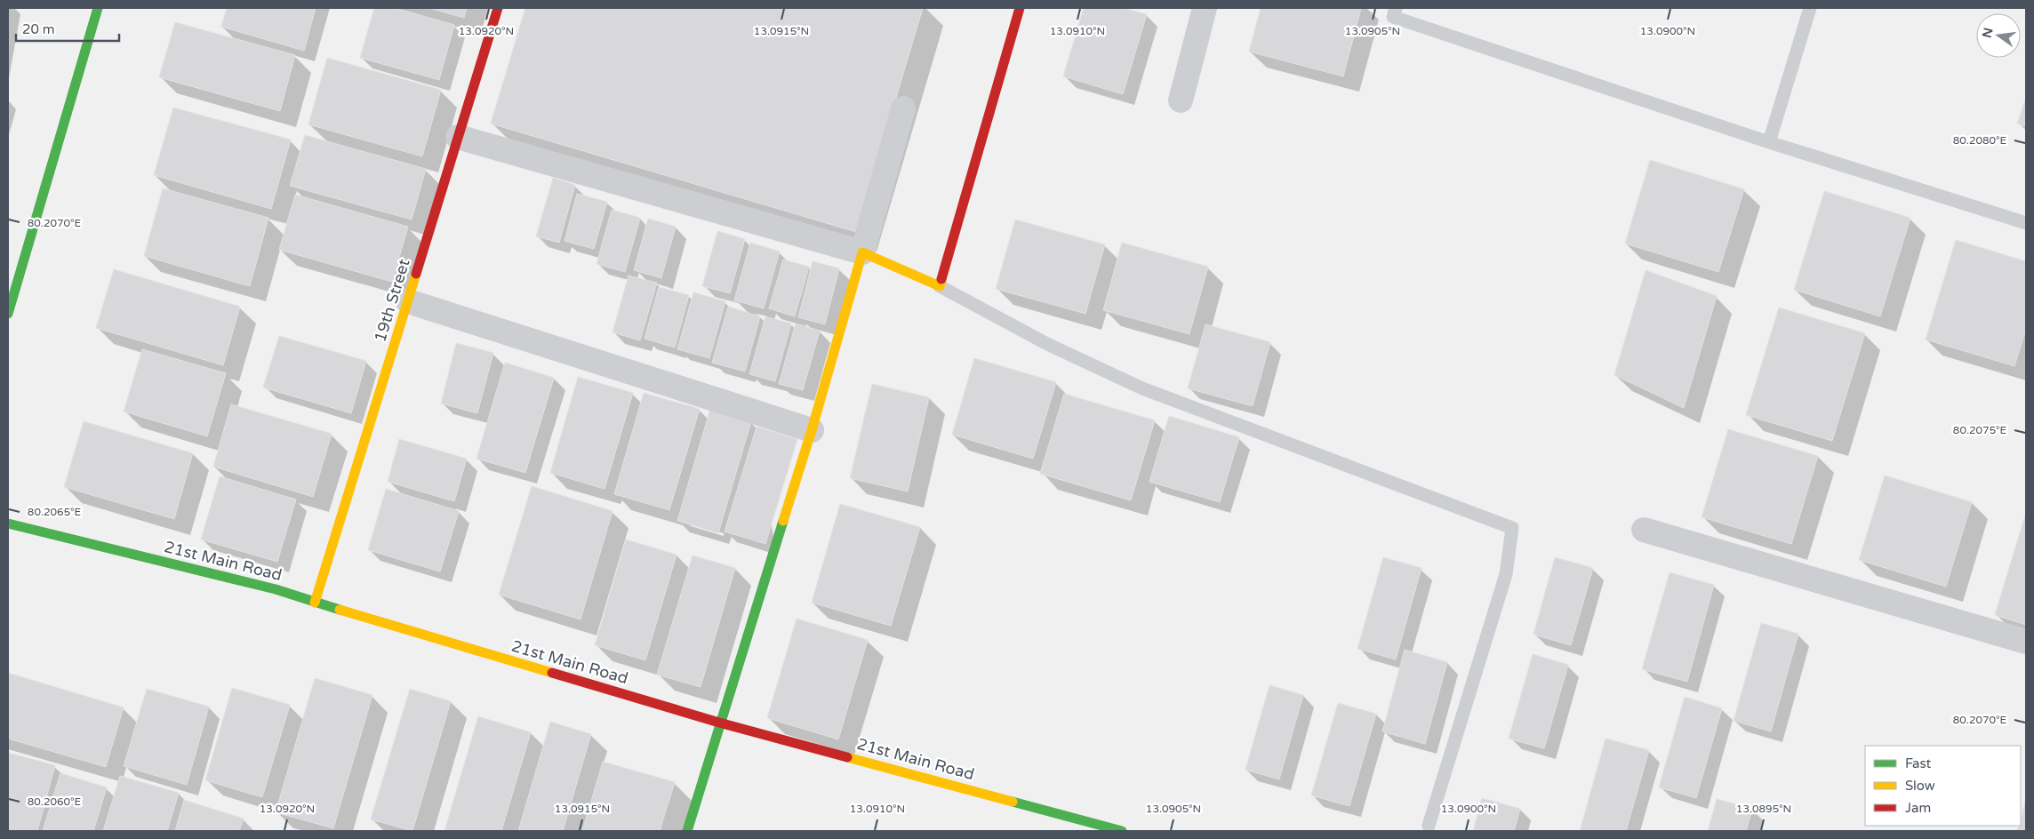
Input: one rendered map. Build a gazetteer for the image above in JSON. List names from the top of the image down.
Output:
{
  "streets": {
    "street": ["19th Street", "21st Main Road"]
  },
  "crossings": [
    ["19th Street", "21st Main Road"]
  ],
  "legend": ["Fast", "Slow", "Jam"],
  "scale_bar": "20 m",
  "north": "left",
  "coordinates": [
    "13.0920°N",
    "13.0915°N",
    "13.0910°N",
    "13.0905°N",
    "13.0900°N",
    "80.2080°E",
    "80.2070°E",
    "80.2075°E",
    "80.2065°E",
    "80.2060°E",
    "13.0895°N"
  ]
}
